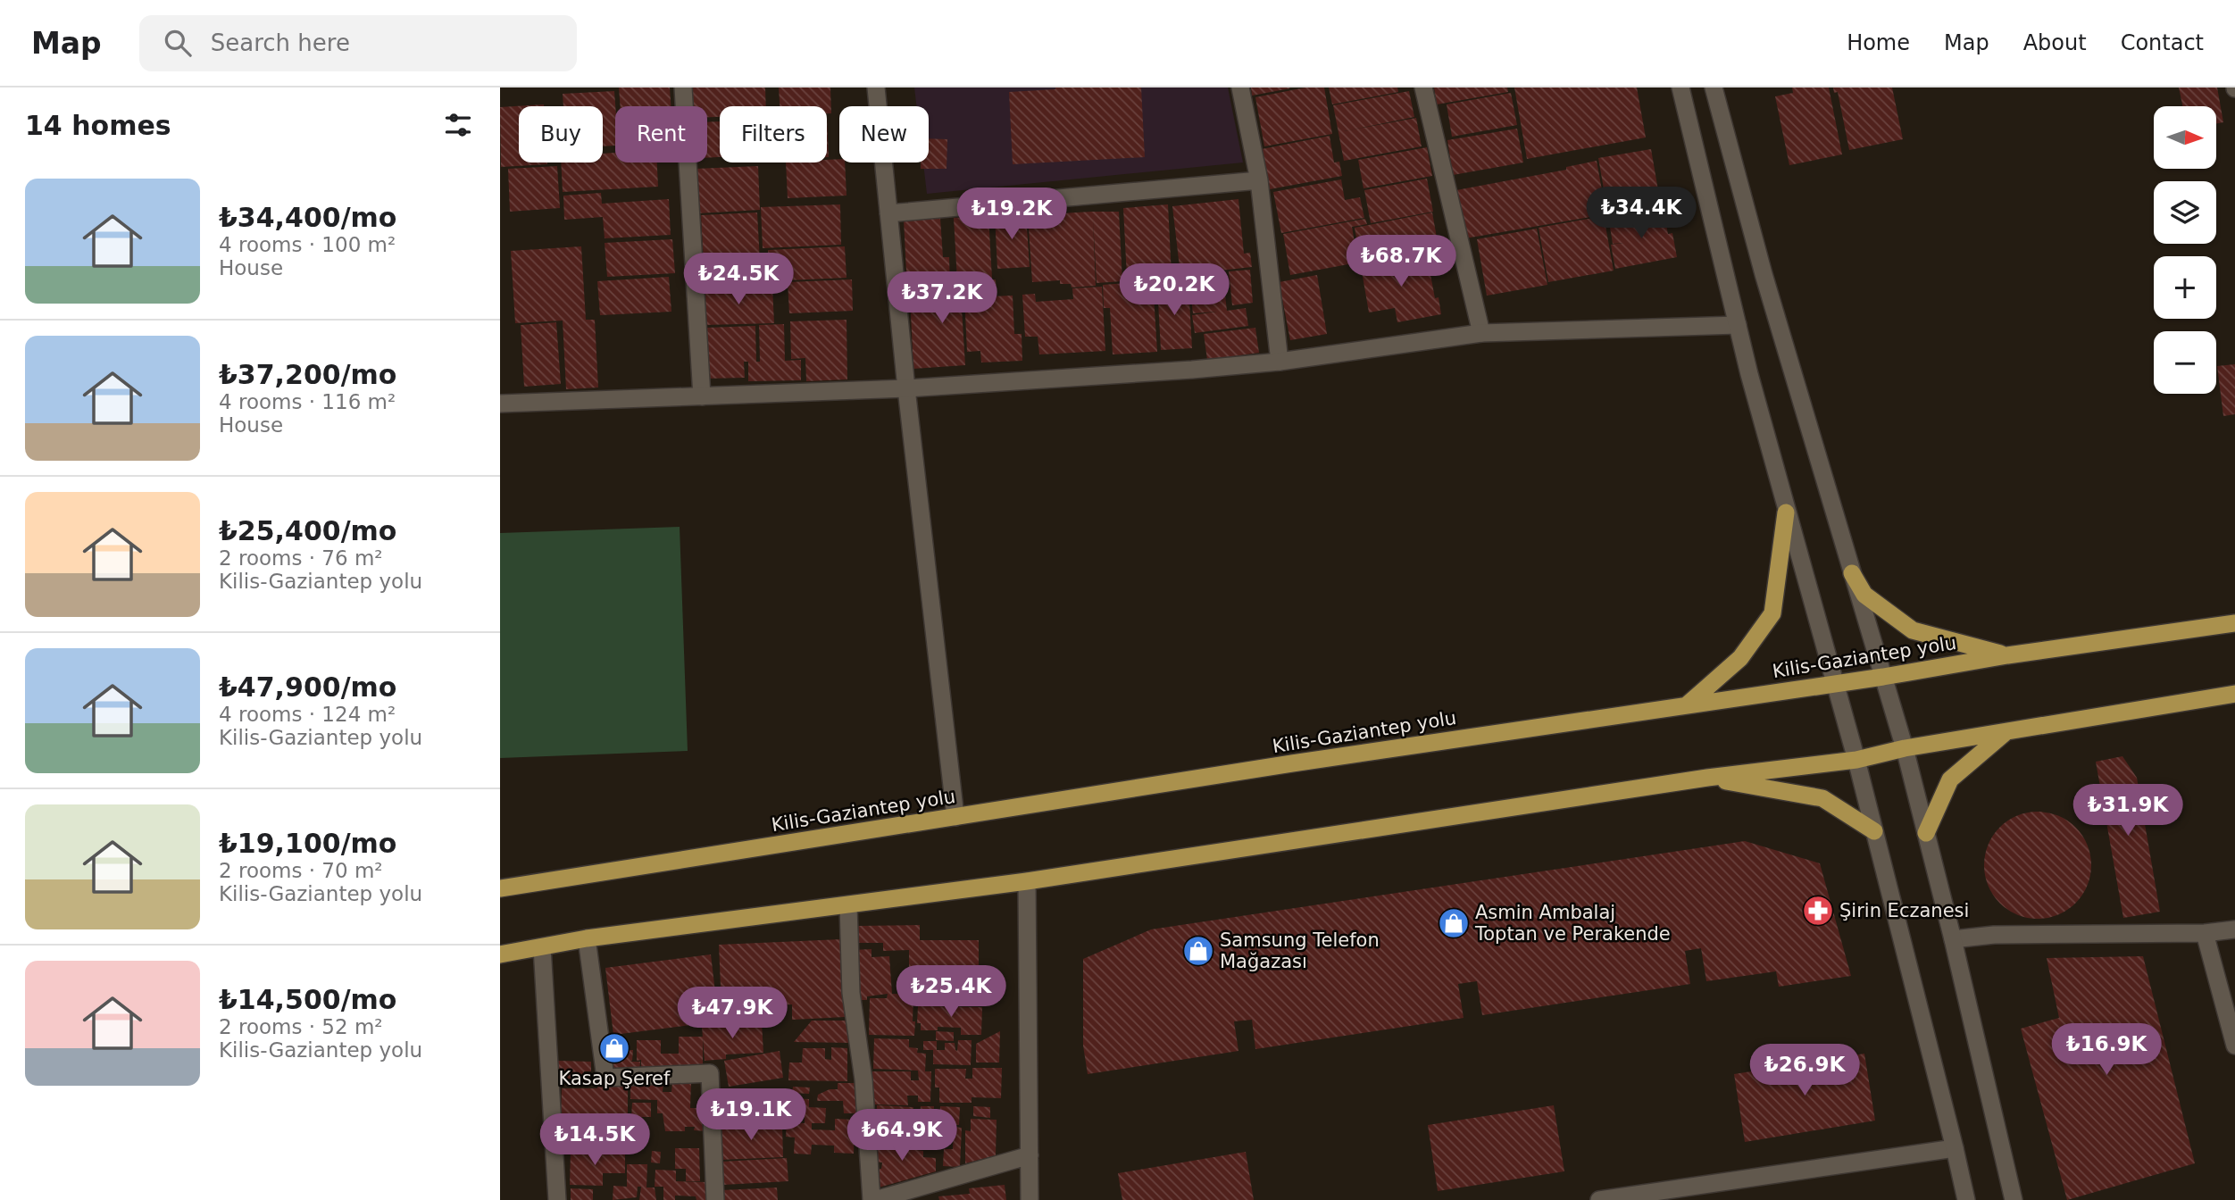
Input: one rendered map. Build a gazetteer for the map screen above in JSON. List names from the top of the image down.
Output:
{
  "streets": {
    "highway": ["Kilis-Gaziantep yolu"]
  },
  "places": {
    "pharmacy": ["Şirin Eczanesi"],
    "shop": ["Asmin Ambalaj Toptan ve Perakende", "Samsung Telefon Mağazası", "Kasap Şeref"]
  },
  "north": "right",
  "page": {
    "header": "Map",
    "search": "Search here",
    "nav": [
      "Home",
      "Map",
      "About",
      "Contact"
    ],
    "heading": "14 homes",
    "map_buttons": ["+", "−"],
    "chip": [
      "Buy",
      "Rent",
      "Filters",
      "New"
    ],
    "list": [
      {
        "name": "₺34,400/mo",
        "note": "4 rooms · 100 m² · House"
      },
      {
        "name": "₺37,200/mo",
        "note": "4 rooms · 116 m² · House"
      },
      {
        "name": "₺25,400/mo",
        "note": "2 rooms · 76 m² · Kilis-Gaziantep yolu"
      },
      {
        "name": "₺47,900/mo",
        "note": "4 rooms · 124 m² · Kilis-Gaziantep yolu"
      },
      {
        "name": "₺19,100/mo",
        "note": "2 rooms · 70 m² · Kilis-Gaziantep yolu"
      },
      {
        "name": "₺14,500/mo",
        "note": "2 rooms · 52 m² · Kilis-Gaziantep yolu"
      }
    ],
    "price": [
      "₺34.4K",
      "₺19.2K",
      "₺68.7K",
      "₺24.5K",
      "₺20.2K",
      "₺37.2K",
      "₺31.9K",
      "₺25.4K",
      "₺47.9K",
      "₺16.9K",
      "₺26.9K",
      "₺19.1K",
      "₺64.9K",
      "₺14.5K"
    ]
  }
}
